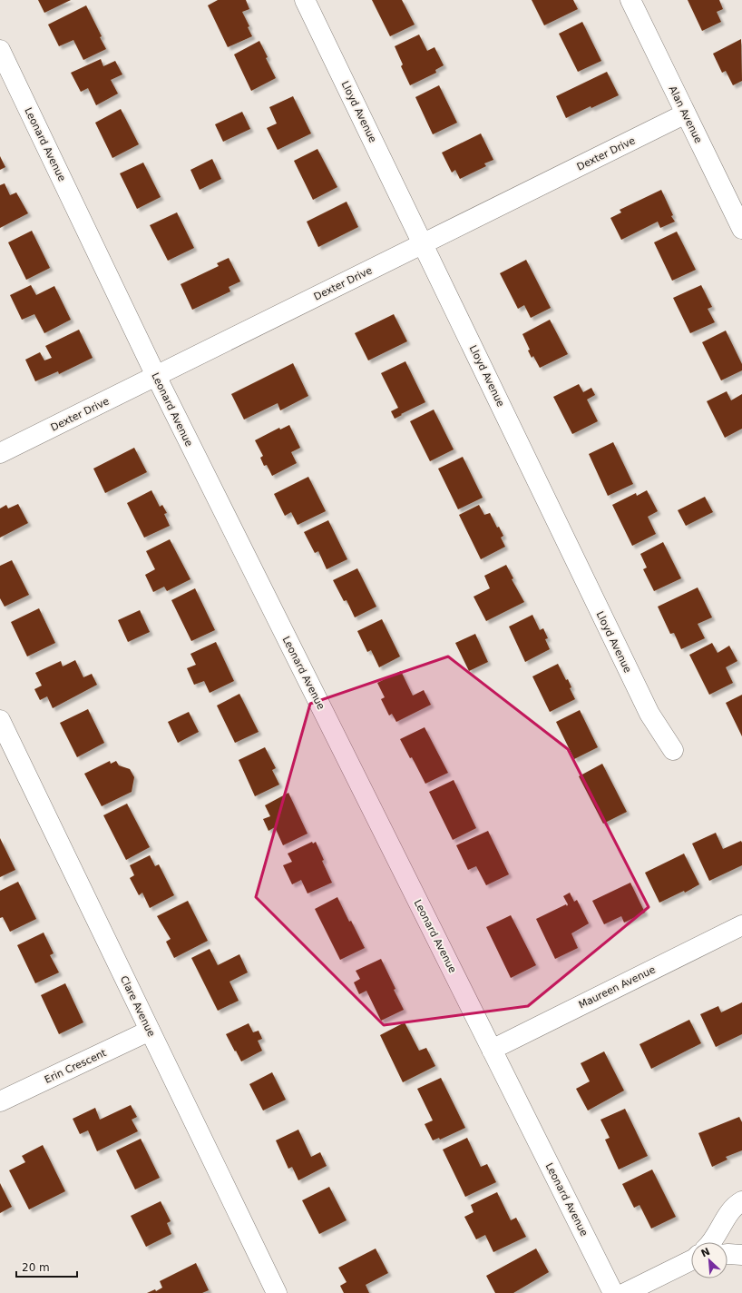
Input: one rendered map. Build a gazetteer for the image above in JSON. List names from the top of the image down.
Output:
{
  "streets": {
    "street": [
      "Lloyd Avenue",
      "Alan Avenue",
      "Leonard Avenue",
      "Dexter Drive",
      "Maureen Avenue",
      "Clare Avenue",
      "Erin Crescent"
    ]
  },
  "crossings": [
    ["Lloyd Avenue", "Dexter Drive"],
    ["Alan Avenue", "Dexter Drive"],
    ["Leonard Avenue", "Dexter Drive"],
    ["Leonard Avenue", "Maureen Avenue"],
    ["Clare Avenue", "Erin Crescent"]
  ],
  "scale_bar": "20 m",
  "north": "top left"
}
